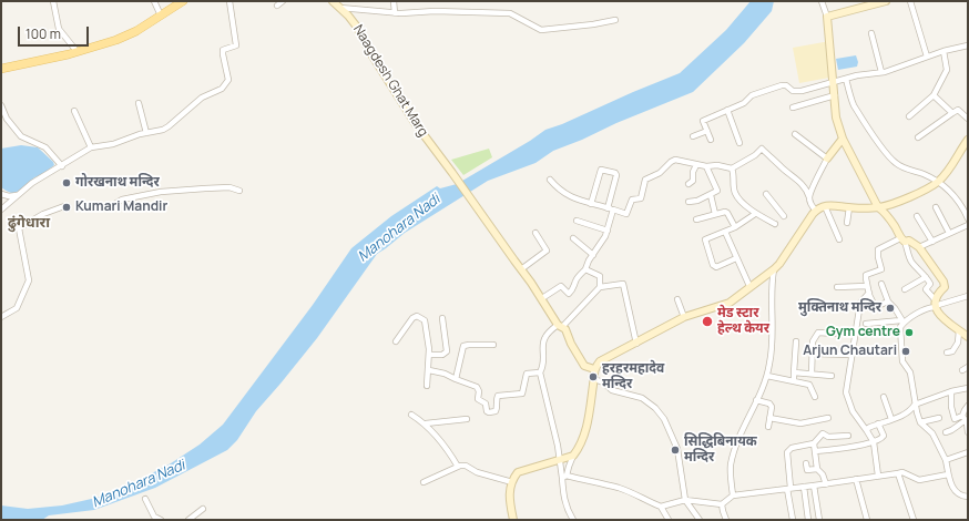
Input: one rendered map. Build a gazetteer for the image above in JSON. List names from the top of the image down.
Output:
{
  "streets": {
    "street": ["Naagdesh Ghat Marg"]
  },
  "districts": ["ढुंगेधारा"],
  "water": ["Manohara Nadi"],
  "places": [
    "गोरखनाथ मन्दिर",
    "Kumari Mandir",
    "मुक्तिनाथ मन्दिर",
    "मेड स्टार हेल्थ केयर",
    "Gym centre",
    "Arjun Chautari",
    "हरहरमहादेव मन्दिर",
    "सिद्धिबिनायक मन्दिर"
  ],
  "scale_bar": "100 m"
}
